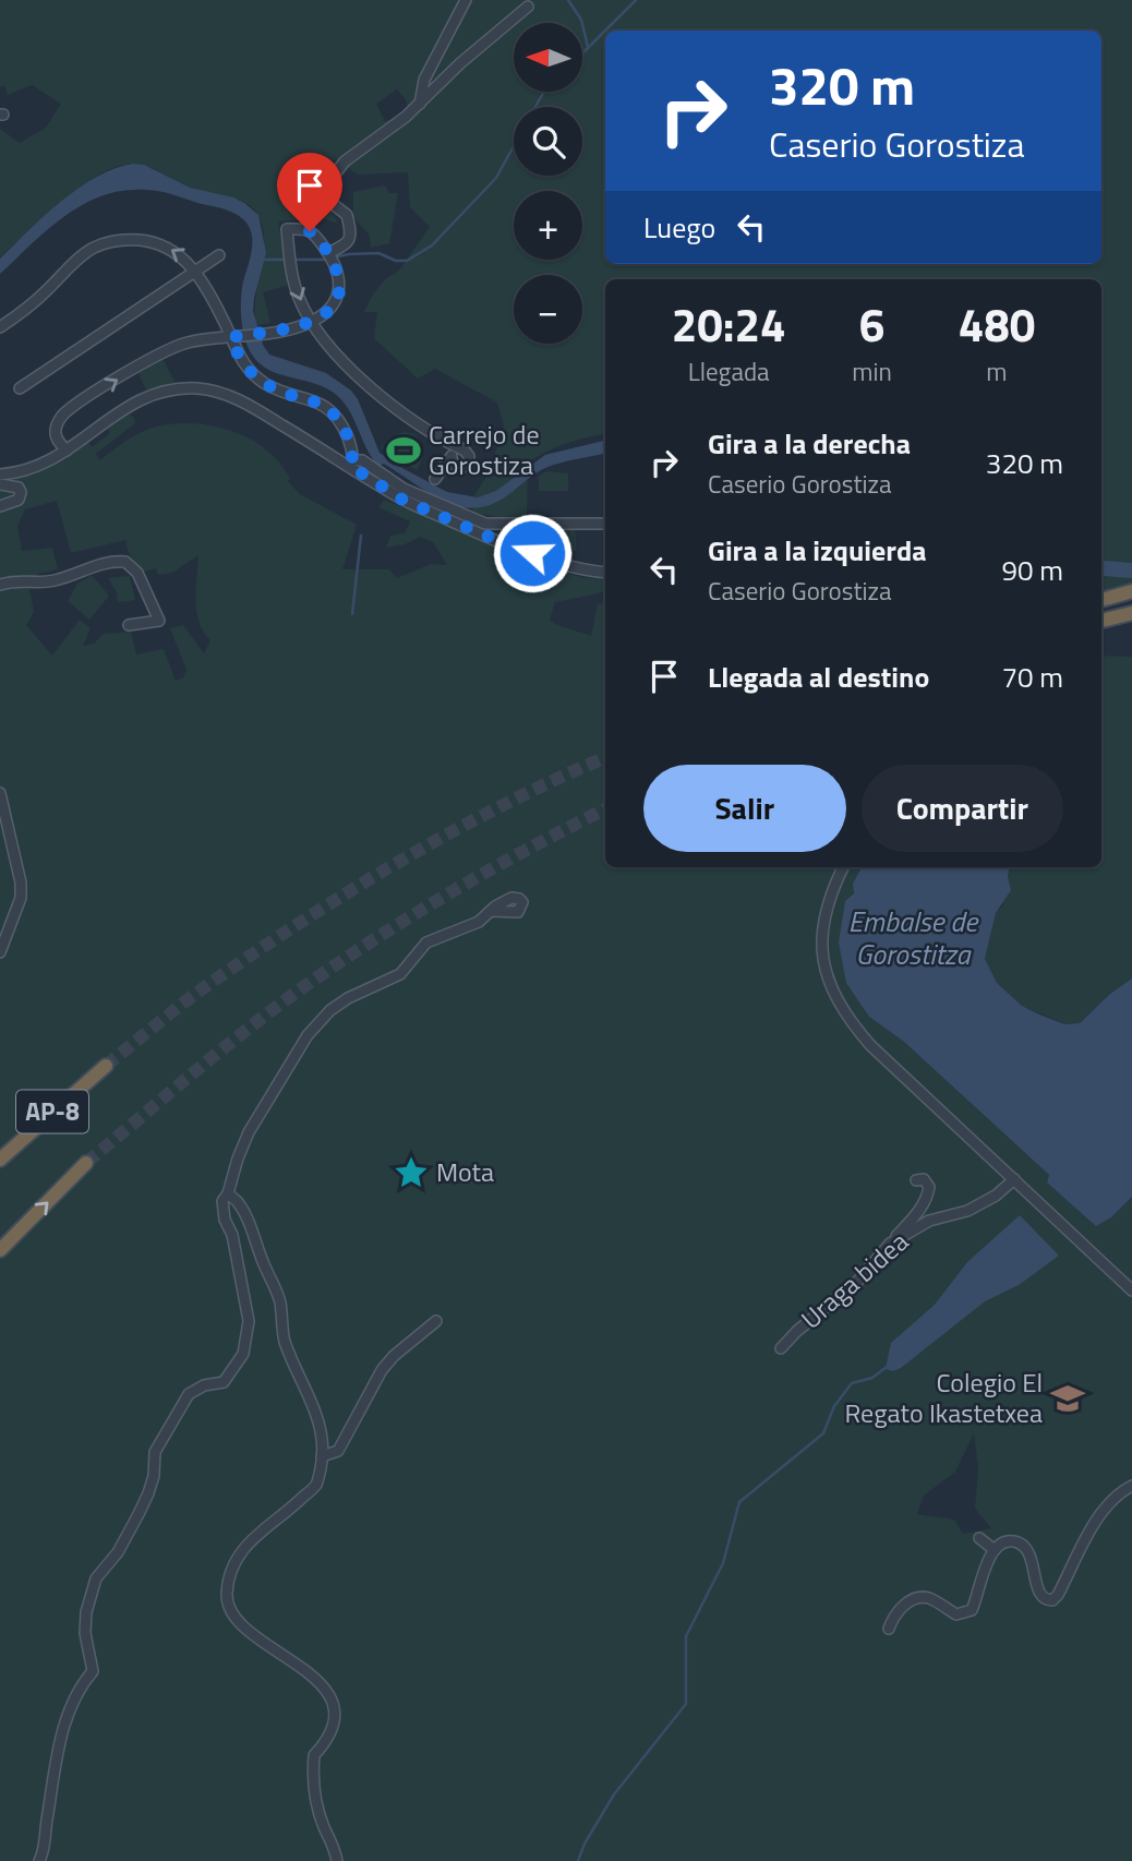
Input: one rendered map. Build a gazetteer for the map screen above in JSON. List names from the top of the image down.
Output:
{
  "streets": {
    "highway": ["AP-8"],
    "street": ["Uraga bidea"]
  },
  "water": ["Embalse de Gorostitza"],
  "places": {
    "sports": ["Carrejo de Gorostiza"],
    "place": ["Mota"],
    "school or university": ["Colegio El Regato Ikastetxea"]
  },
  "north": "left",
  "page": {
    "map_buttons": ["+", "−"],
    "turn": ["320 m", "Caserio Gorostiza"],
    "then": "Luego",
    "eta": [
      "20:24",
      "Llegada",
      "6",
      "min",
      "480",
      "m"
    ],
    "list": [
      {
        "name": "Gira a la derecha",
        "note": "Caserio Gorostiza",
        "value": "320 m"
      },
      {
        "name": "Gira a la izquierda",
        "note": "Caserio Gorostiza",
        "value": "90 m"
      },
      {
        "name": "Llegada al destino",
        "value": "70 m"
      }
    ],
    "buttons": ["Salir", "Compartir"]
  }
}
